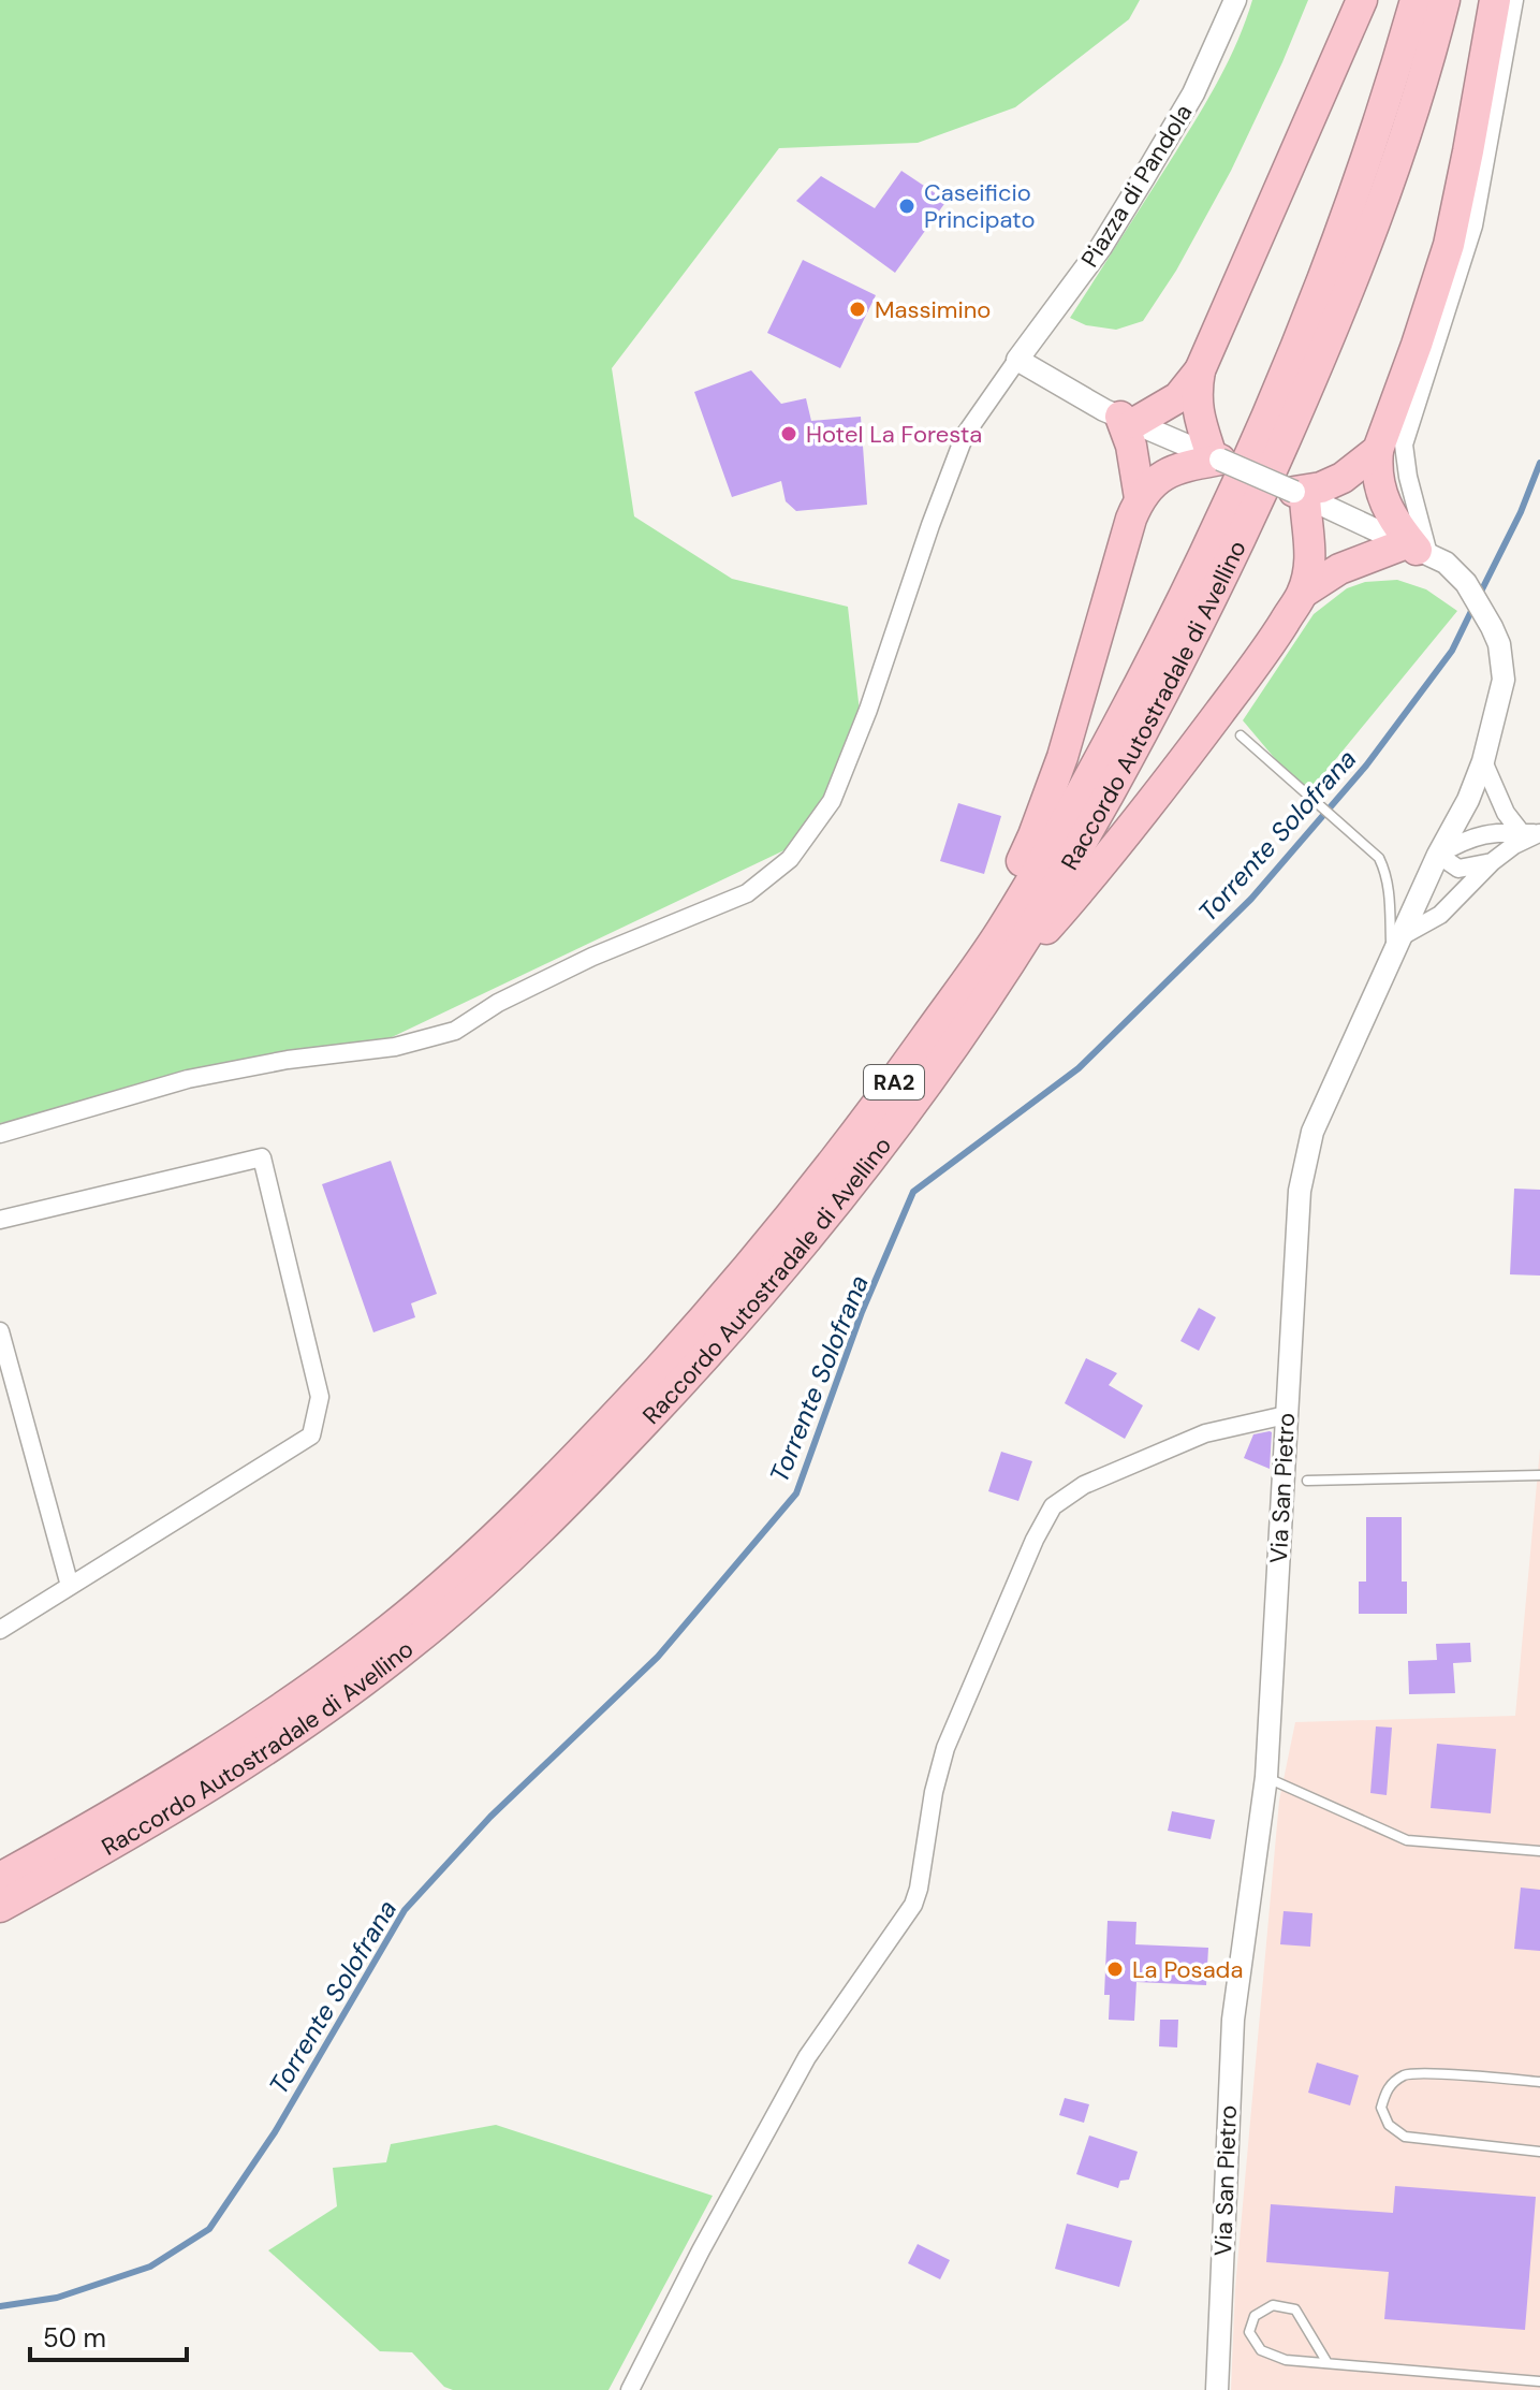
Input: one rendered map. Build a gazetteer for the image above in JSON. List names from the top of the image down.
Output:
{
  "streets": {
    "highway": ["Raccordo Autostradale di Avellino", "RA2"],
    "street": ["Piazza di Pandola", "Via San Pietro"]
  },
  "water": ["Torrente Solofrana"],
  "places": [
    "Caseificio Principato",
    "Massimino",
    "Hotel La Foresta",
    "La Posada"
  ],
  "scale_bar": "50 m"
}
